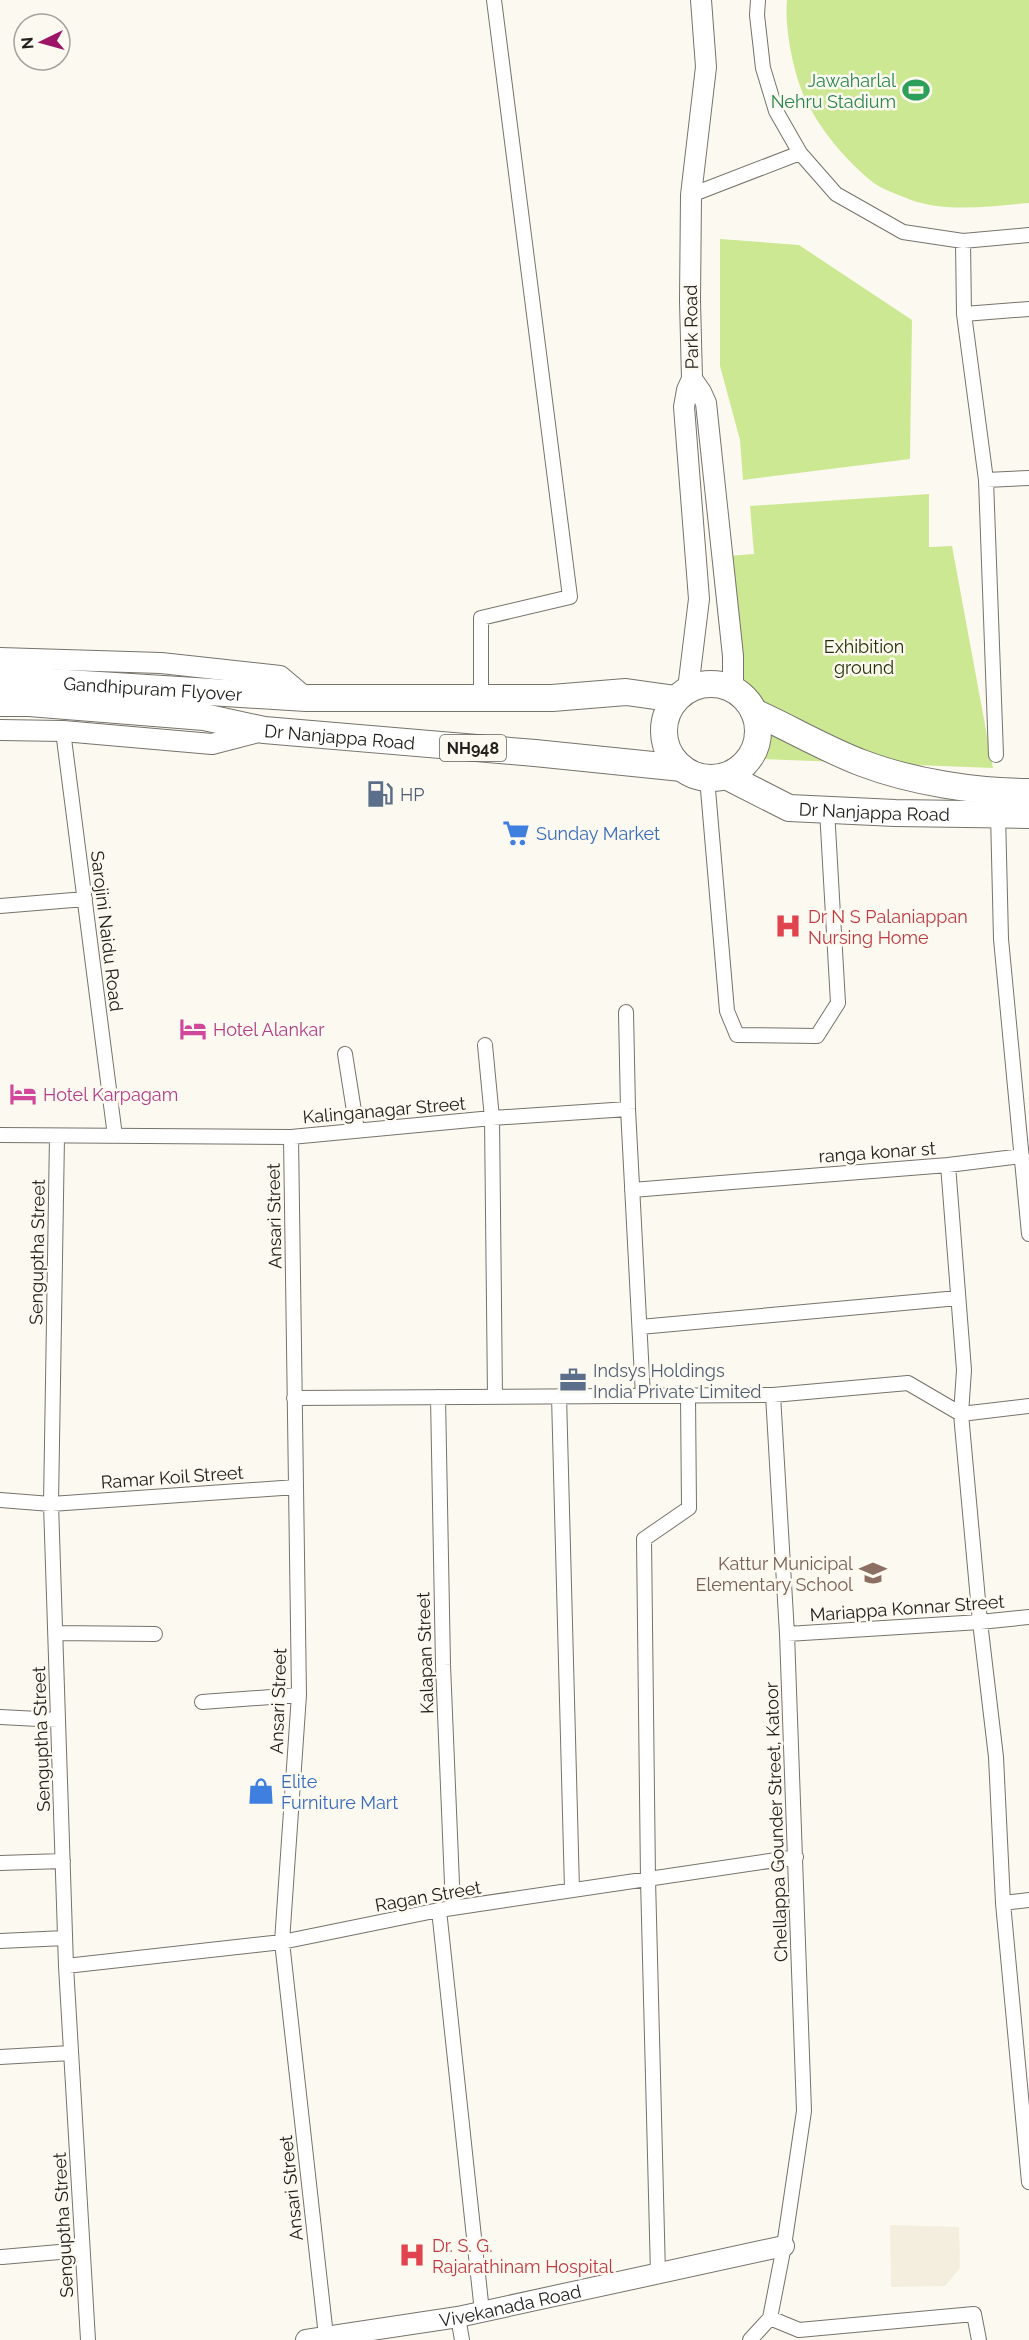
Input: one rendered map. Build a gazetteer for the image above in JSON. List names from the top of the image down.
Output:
{
  "streets": {
    "highway": ["Gandhipuram Flyover", "Dr Nanjappa Road", "NH948"],
    "street": [
      "Park Road",
      "Sarojini Naidu Road",
      "Kalinganagar Street",
      "ranga konar st",
      "Ansari Street",
      "Senguptha Street",
      "Ramar Koil Street",
      "Mariappa Konnar Street",
      "Kalapan Street",
      "Chellappa Gounder Street, Katoor",
      "Ragan Street",
      "Vivekanada Road"
    ]
  },
  "crossings": [
    ["Park Road", "Dr Nanjappa Road"],
    ["Park Road", "NH948"],
    ["Gandhipuram Flyover", "Dr Nanjappa Road"],
    ["Dr Nanjappa Road", "NH948"],
    ["Dr Nanjappa Road", "Sarojini Naidu Road"],
    ["Sarojini Naidu Road", "Kalinganagar Street"],
    ["Kalinganagar Street", "Ansari Street"],
    ["Kalinganagar Street", "Senguptha Street"],
    ["ranga konar st", "Mariappa Konnar Street"],
    ["Ansari Street", "Ramar Koil Street"],
    ["Ansari Street", "Ragan Street"],
    ["Ansari Street", "Vivekanada Road"],
    ["Senguptha Street", "Ramar Koil Street"],
    ["Senguptha Street", "Ragan Street"],
    ["Mariappa Konnar Street", "Chellappa Gounder Street, Katoor"],
    ["Kalapan Street", "Ragan Street"],
    ["Chellappa Gounder Street, Katoor", "Ragan Street"],
    ["Chellappa Gounder Street, Katoor", "Vivekanada Road"]
  ],
  "parks": ["Exhibition ground"],
  "places": {
    "sports": ["Jawaharlal Nehru Stadium"],
    "fuel station": ["HP"],
    "supermarket": ["Sunday Market"],
    "hospital": ["Dr N S Palaniappan Nursing Home", "Dr. S. G. Rajarathinam Hospital"],
    "hotel": ["Hotel Alankar", "Hotel Karpagam"],
    "office": ["Indsys Holdings India Private Limited"],
    "school or university": ["Kattur Municipal Elementary School"],
    "shop": ["Elite Furniture Mart"]
  },
  "north": "left"
}
